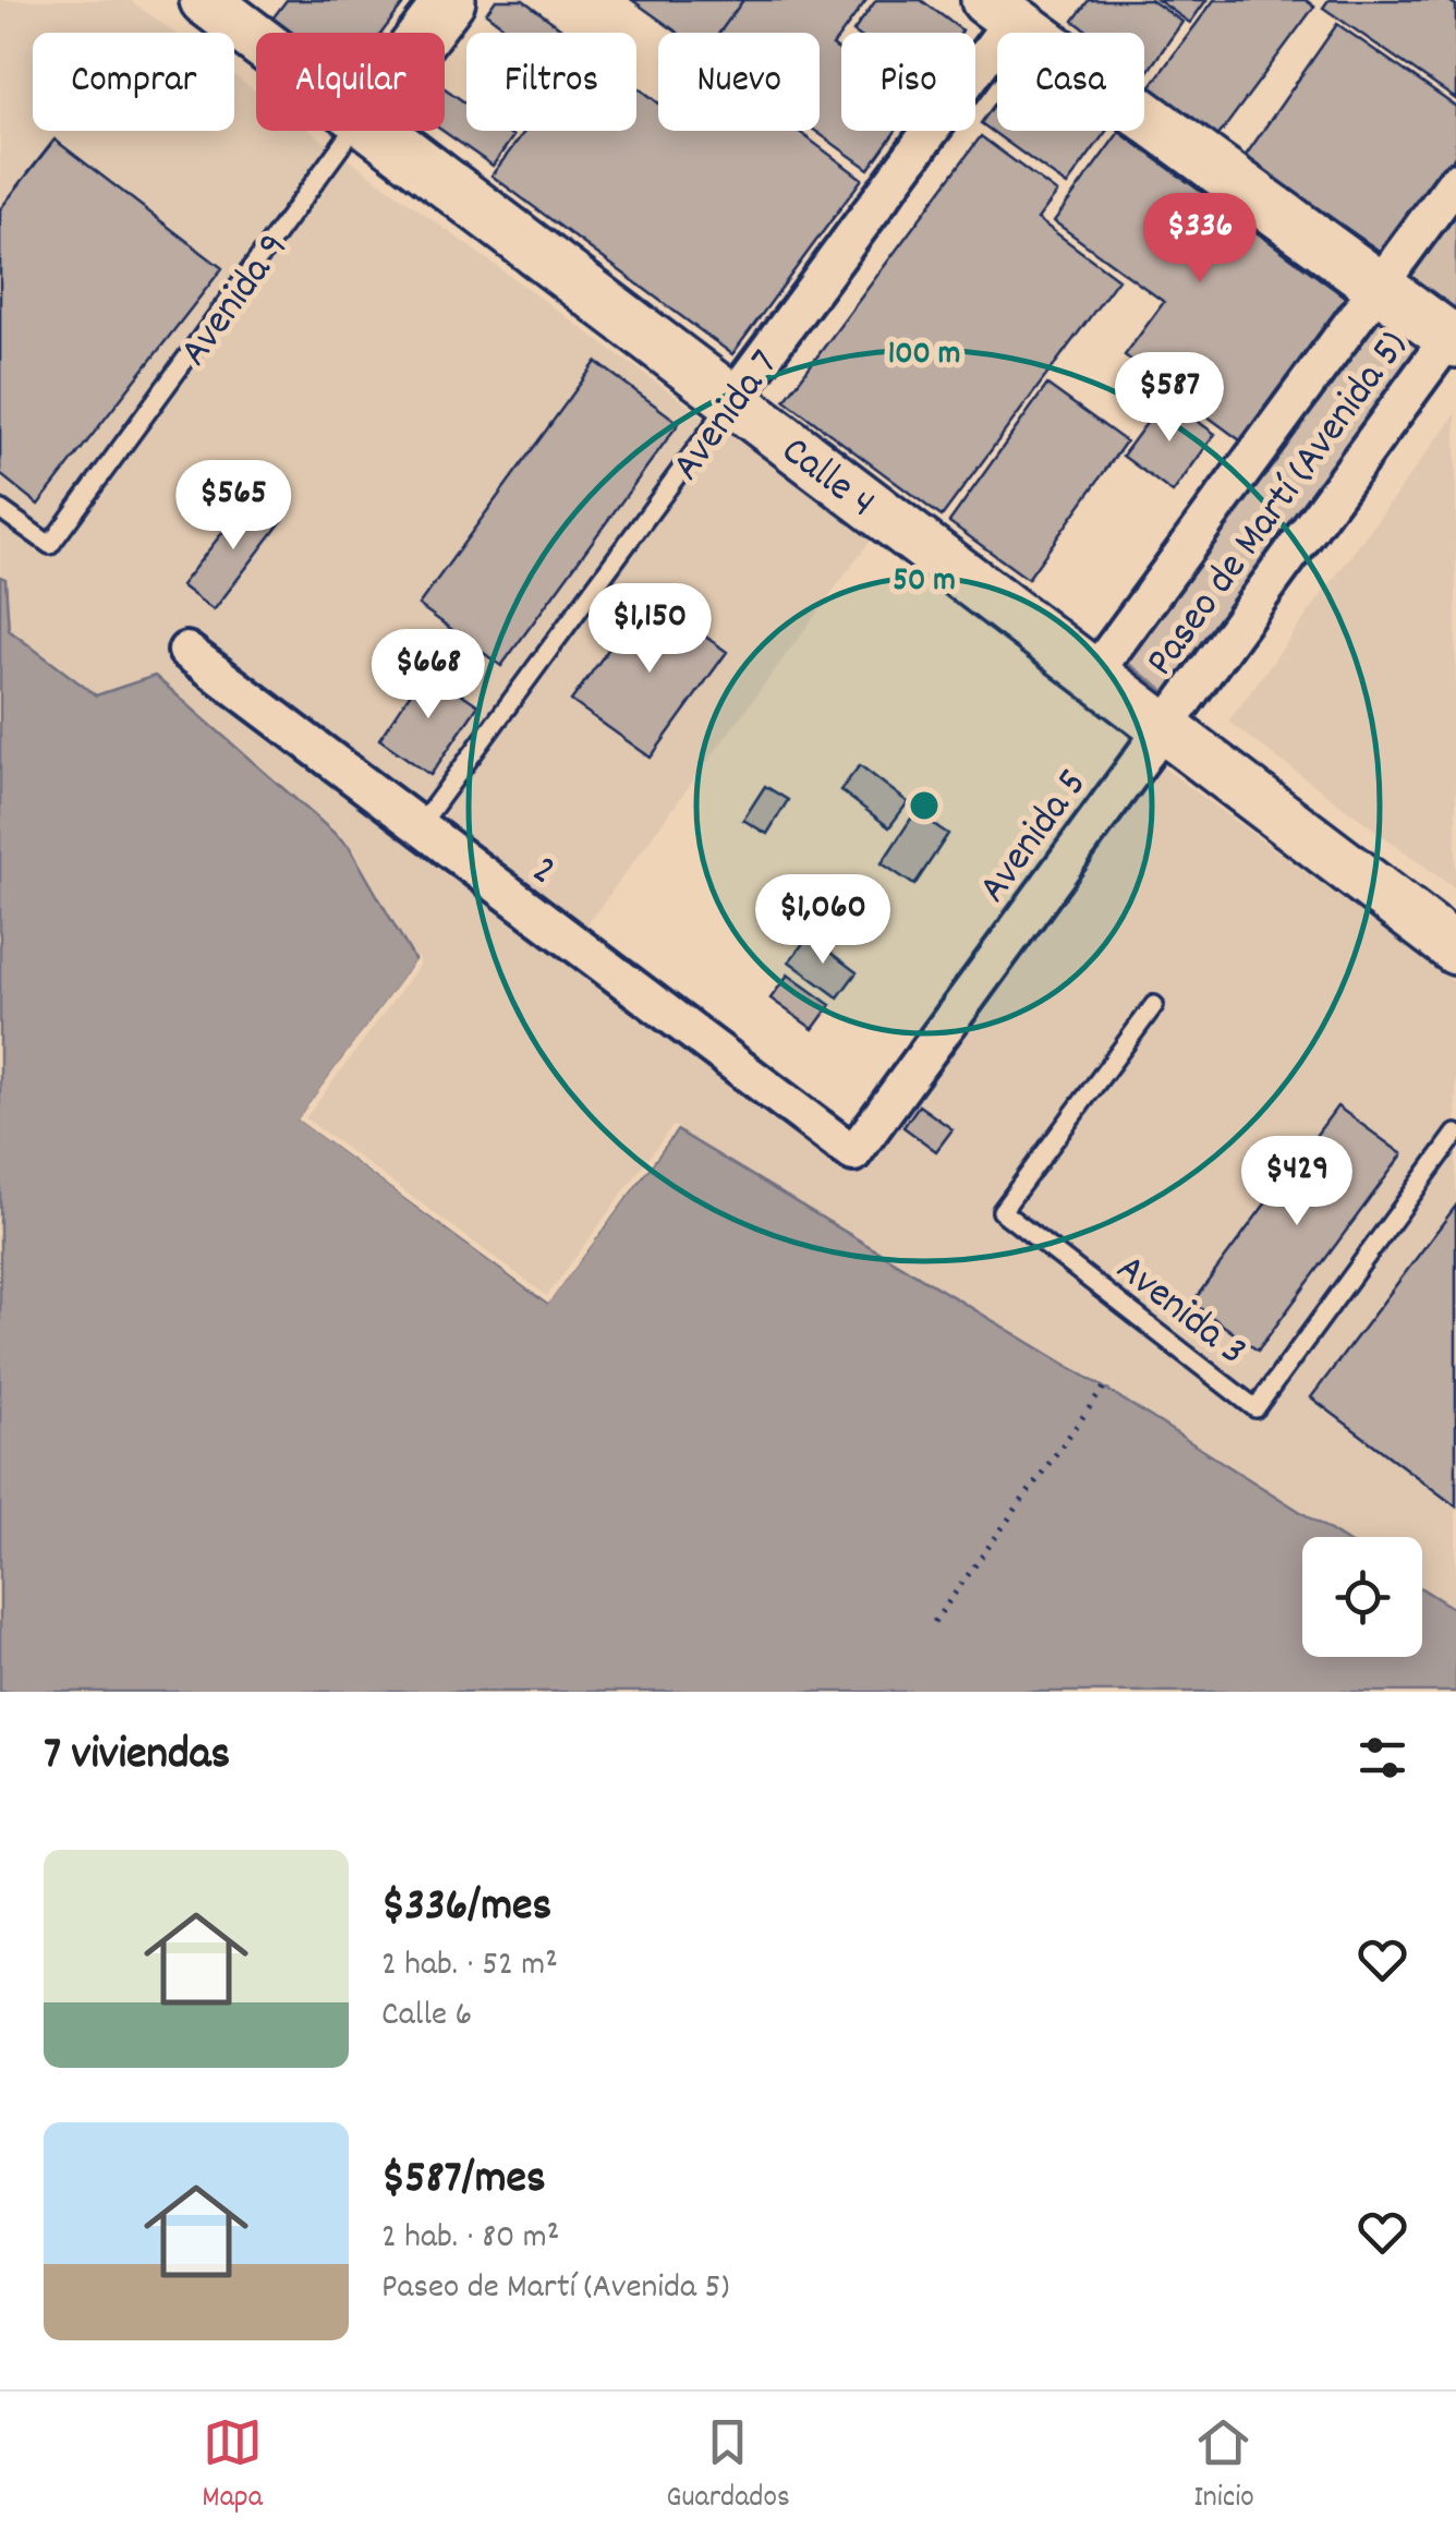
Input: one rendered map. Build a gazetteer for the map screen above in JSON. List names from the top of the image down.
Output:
{
  "streets": {
    "street": [
      "Avenida 9",
      "Avenida 7",
      "Calle 4",
      "Paseo de Martí (Avenida 5)",
      "Avenida 5",
      "2"
    ],
    "lane": ["Avenida 3"]
  },
  "crossings": [
    ["Avenida 7", "Calle 4"],
    ["Avenida 7", "2"],
    ["Calle 4", "Paseo de Martí (Avenida 5)"],
    ["Calle 4", "Avenida 5"],
    ["Paseo de Martí (Avenida 5)", "Avenida 5"],
    ["Avenida 5", "2"]
  ],
  "page": {
    "chip": [
      "Comprar",
      "Alquilar",
      "Filtros",
      "Nuevo",
      "Piso",
      "Casa"
    ],
    "price": [
      "$336",
      "$587",
      "$565",
      "$1,150",
      "$668",
      "$1,060",
      "$429"
    ],
    "heading": "7 viviendas",
    "list": [
      {
        "name": "$336/mes",
        "note": "2 hab. · 52 m² · Calle 6"
      },
      {
        "name": "$587/mes",
        "note": "2 hab. · 80 m² · Paseo de Martí (Avenida 5)"
      }
    ],
    "tabs": ["Mapa", "Guardados", "Inicio"]
  },
  "rings": ["100 m", "50 m"]
}
